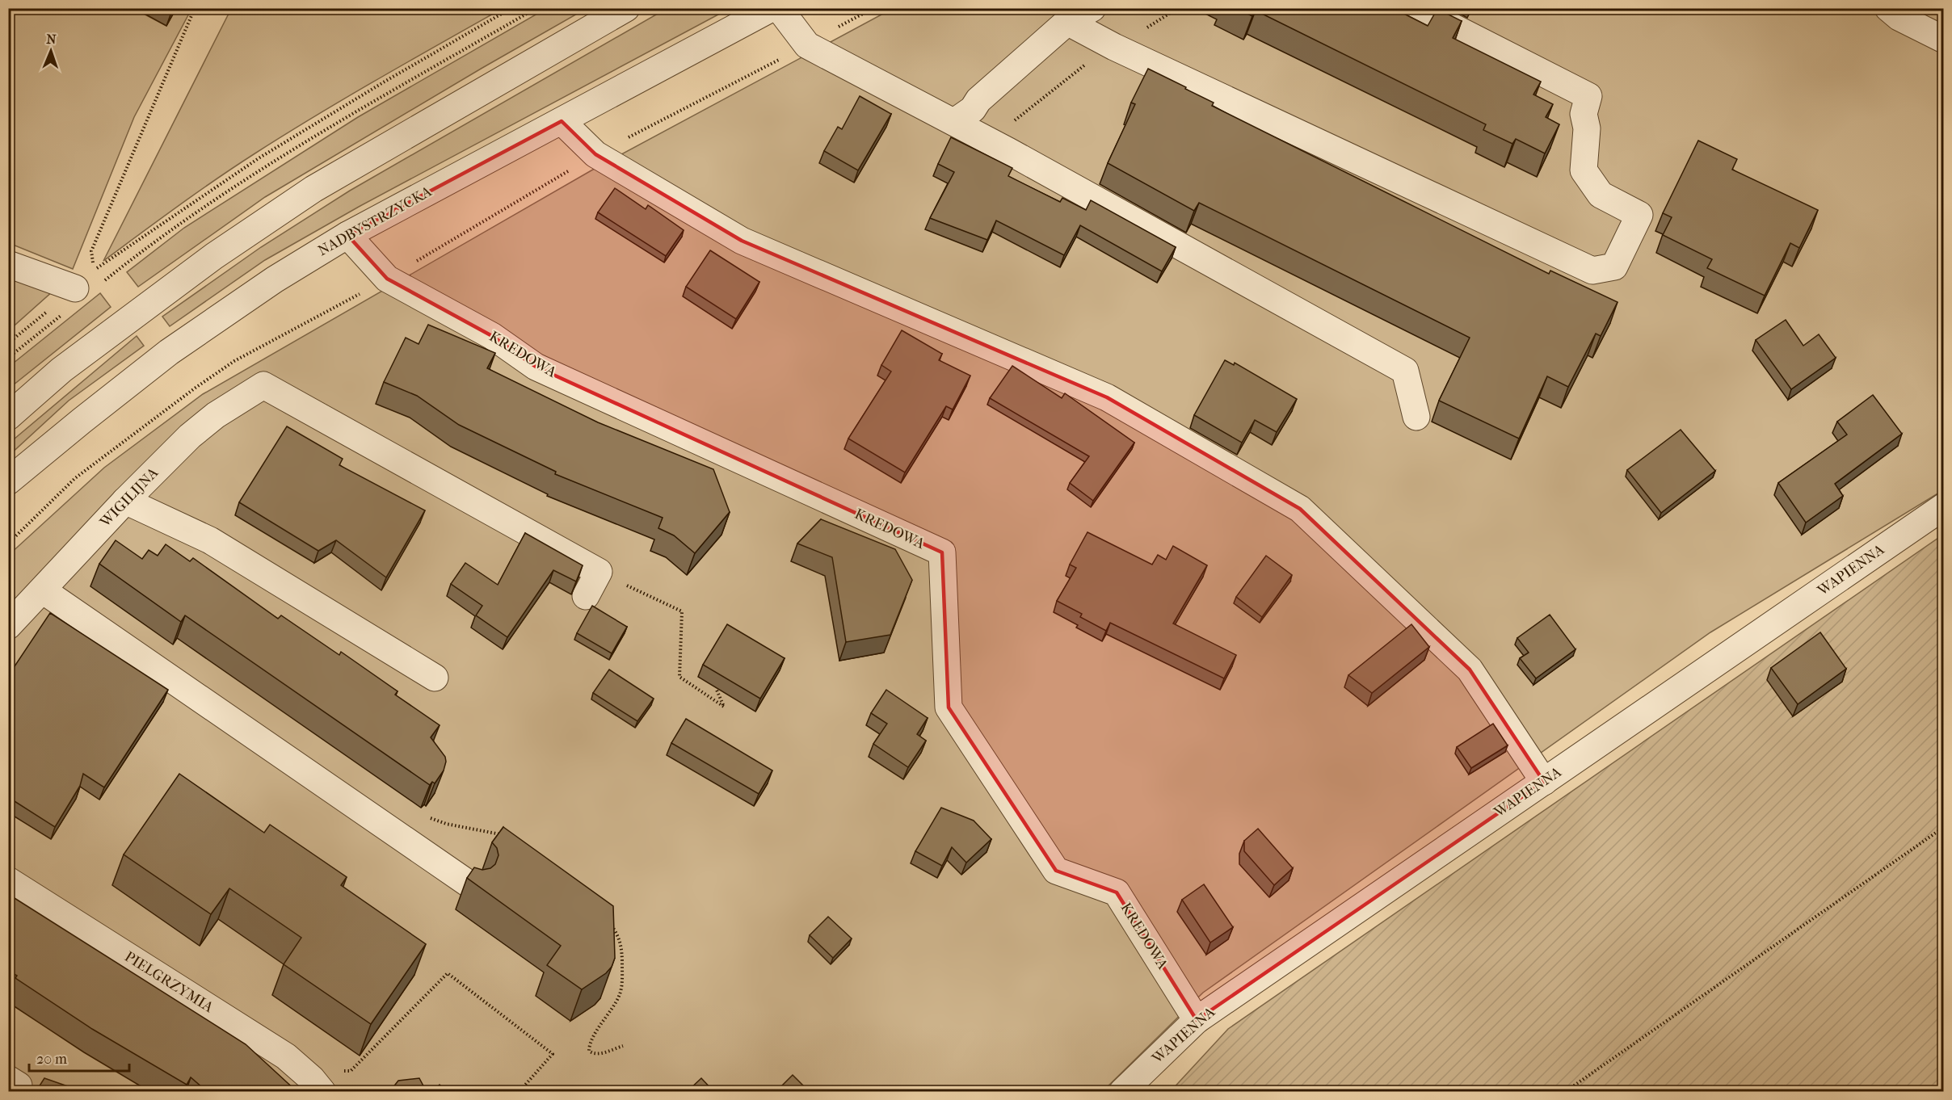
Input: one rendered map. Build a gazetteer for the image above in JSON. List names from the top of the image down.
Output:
{
  "streets": {
    "street": [
      "NADBYSTRZYCKA",
      "KREDOWA",
      "WIGILIJNA",
      "WAPIENNA",
      "PIELGRZYMIA"
    ]
  },
  "crossings": [
    ["NADBYSTRZYCKA", "KREDOWA"],
    ["KREDOWA", "WAPIENNA"]
  ],
  "scale_bar": "20 m",
  "north": "top"
}
